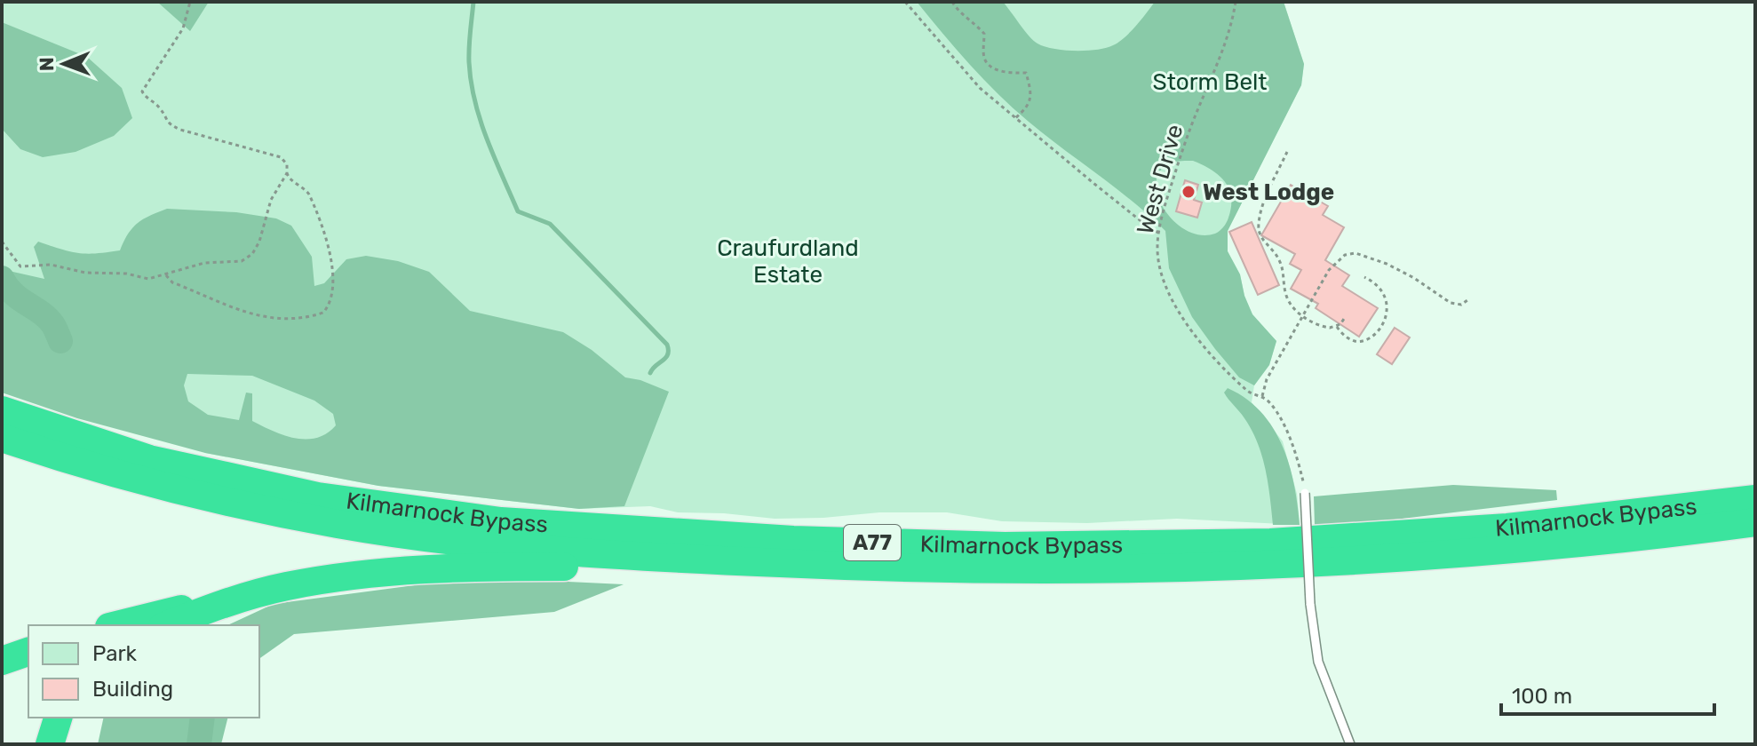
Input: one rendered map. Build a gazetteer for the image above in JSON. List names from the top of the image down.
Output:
{
  "streets": {
    "highway": ["Kilmarnock Bypass", "A77"],
    "path": ["West Drive"]
  },
  "crossings": [
    ["Kilmarnock Bypass", "A77"]
  ],
  "parks": ["Storm Belt", "Craufurdland Estate"],
  "places": ["West Lodge"],
  "legend": ["Park", "Building"],
  "scale_bar": "100 m",
  "north": "left"
}
